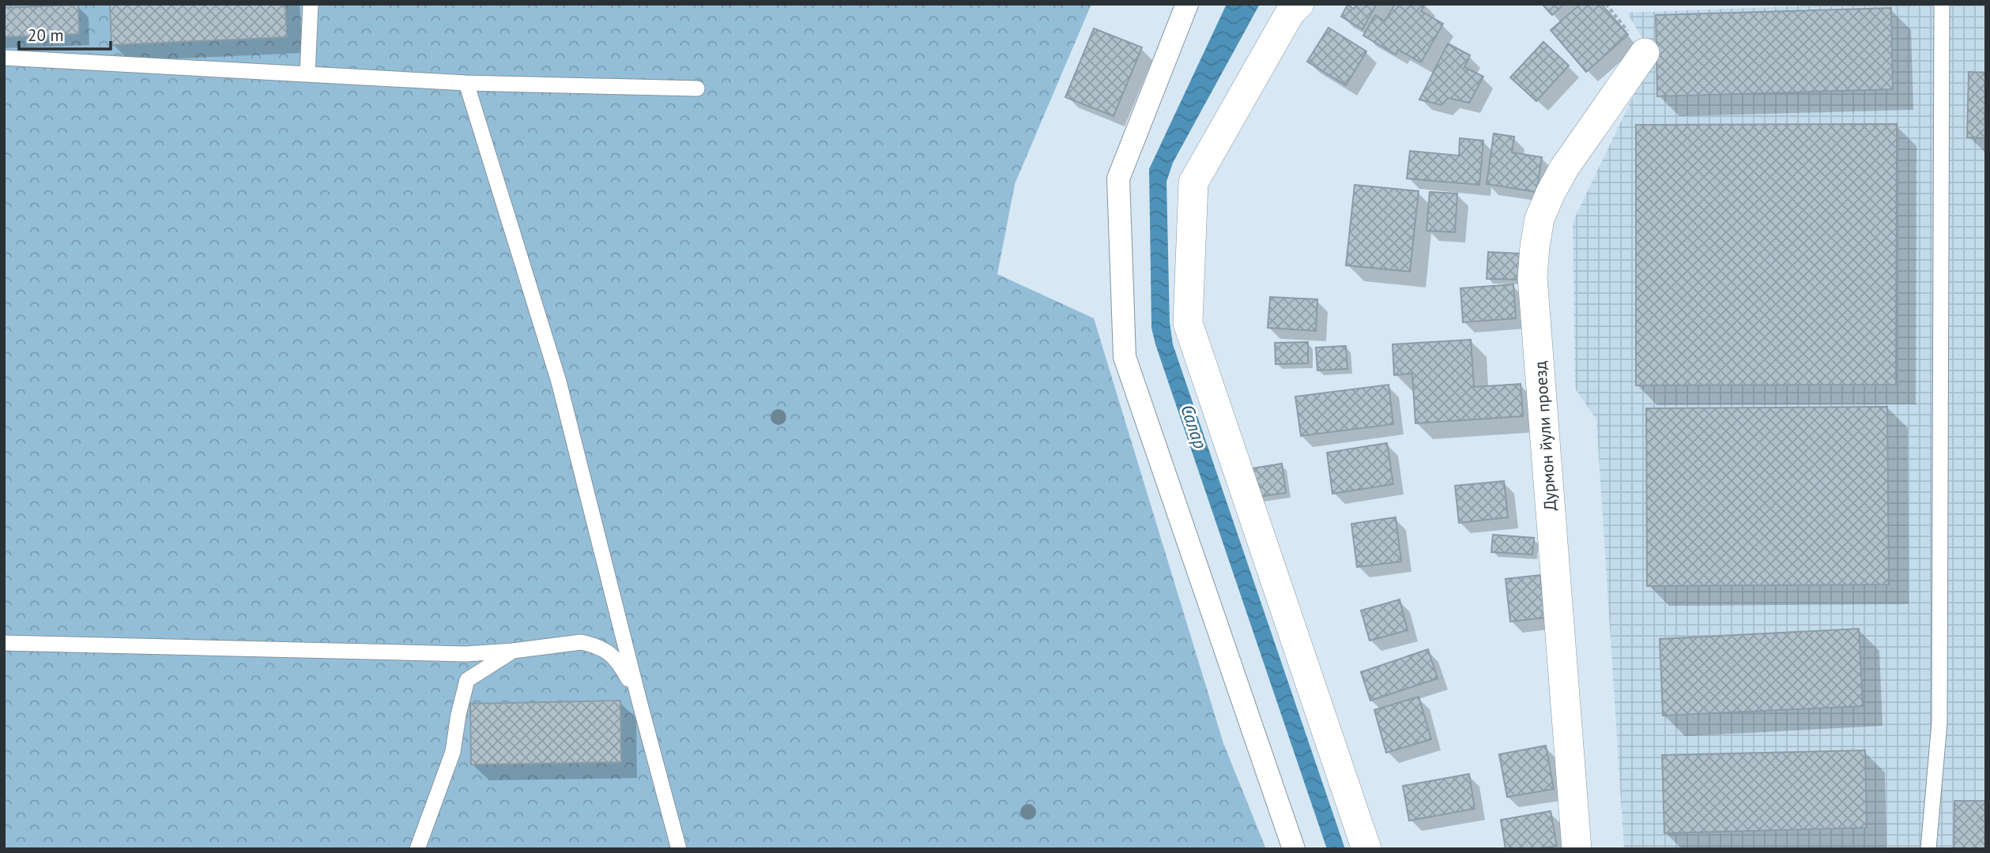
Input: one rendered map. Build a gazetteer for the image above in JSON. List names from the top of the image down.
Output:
{
  "streets": {
    "street": ["Дурмон йули проезд"]
  },
  "water": ["Салар"],
  "scale_bar": "20 m"
}
